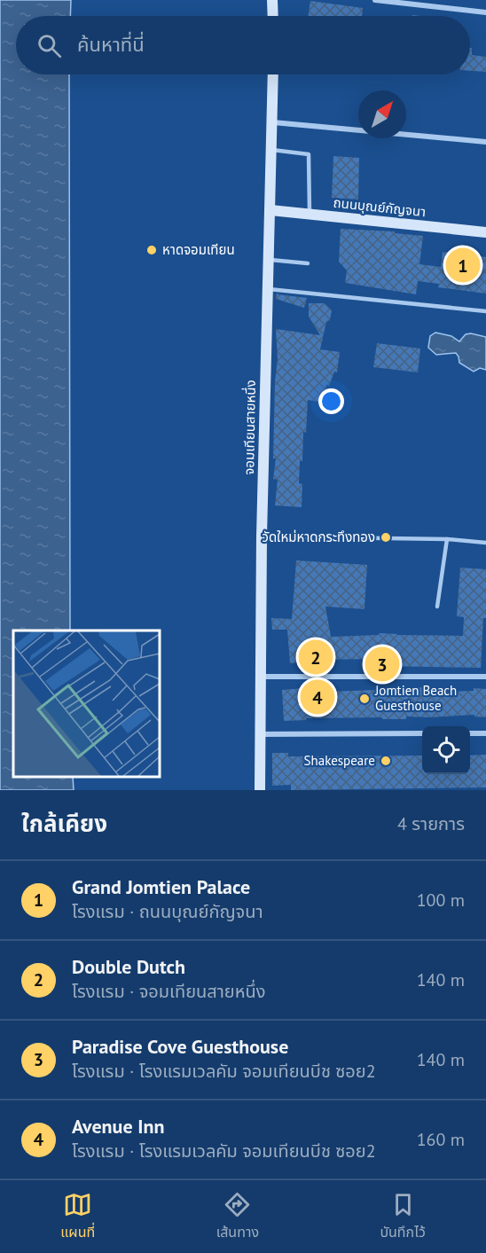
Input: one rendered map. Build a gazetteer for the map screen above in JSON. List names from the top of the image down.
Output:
{
  "streets": {
    "street": ["ถนนบุณย์กัญจนา", "จอมเทียนสายหนึ่ง"]
  },
  "crossings": [
    ["ถนนบุณย์กัญจนา", "จอมเทียนสายหนึ่ง"]
  ],
  "places": [
    "หาดจอมเทียน",
    "วัดใหม่หาดกระทึงทอง",
    "Jomtien Beach Guesthouse",
    "Shakespeare"
  ],
  "north": "top right",
  "page": {
    "search": "ค้นหาที่นี่",
    "pins": [
      "1",
      "2",
      "3",
      "4"
    ],
    "heading": ["ใกล้เคียง", "4 รายการ"],
    "list": [
      {
        "mark": "1",
        "name": "Grand Jomtien Palace",
        "note": "โรงแรม · ถนนบุณย์กัญจนา",
        "value": "100 m"
      },
      {
        "mark": "2",
        "name": "Double Dutch",
        "note": "โรงแรม · จอมเทียนสายหนึ่ง",
        "value": "140 m"
      },
      {
        "mark": "3",
        "name": "Paradise Cove Guesthouse",
        "note": "โรงแรม · โรงแรมเวลคัม จอมเทียนบีช ซอย2",
        "value": "140 m"
      },
      {
        "mark": "4",
        "name": "Avenue Inn",
        "note": "โรงแรม · โรงแรมเวลคัม จอมเทียนบีช ซอย2",
        "value": "160 m"
      }
    ],
    "nav": ["แผนที่", "เส้นทาง", "บันทึกไว้"]
  }
}
